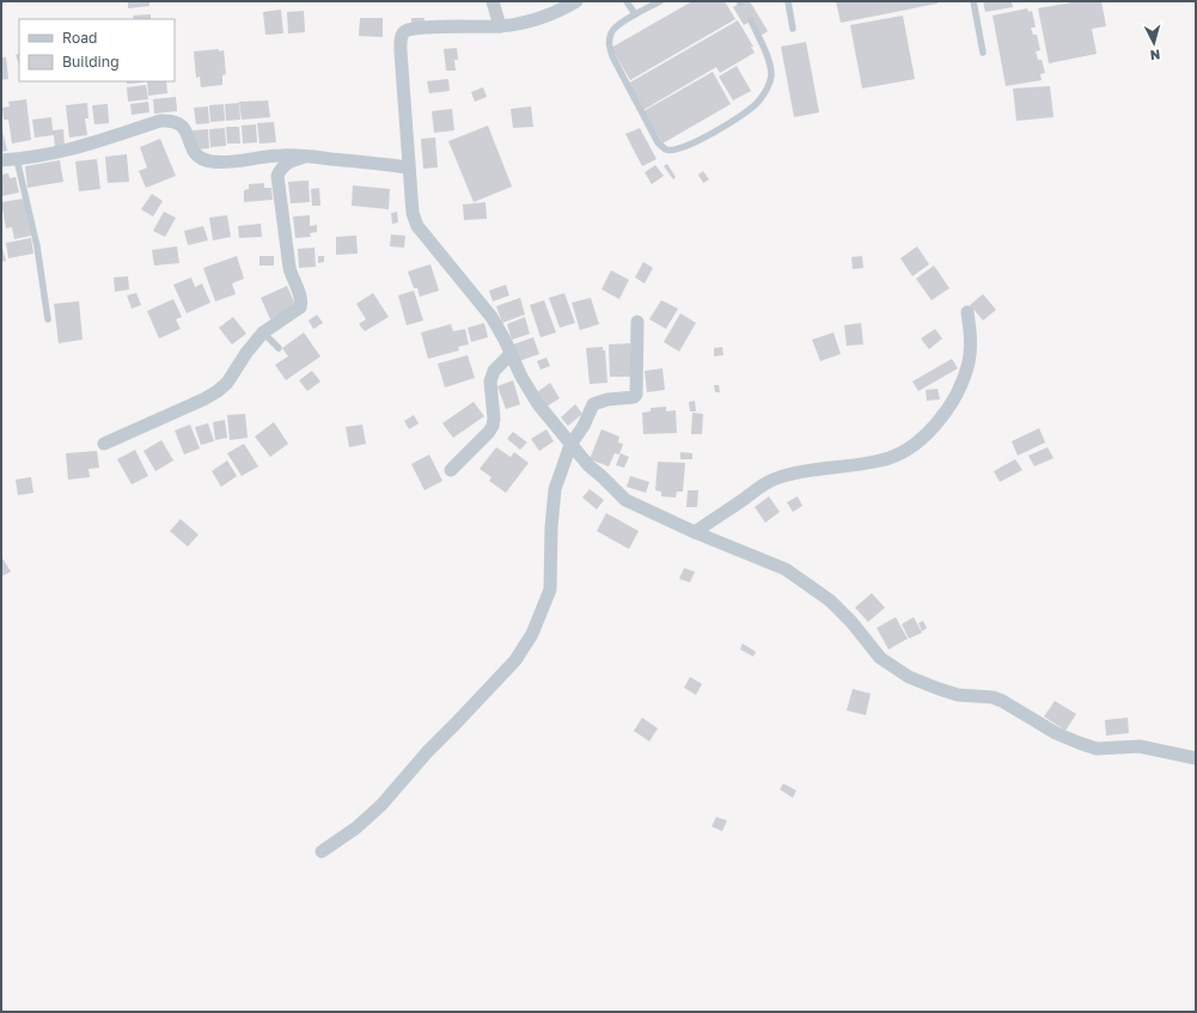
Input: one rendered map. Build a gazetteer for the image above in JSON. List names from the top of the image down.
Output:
{
  "legend": ["Road", "Building"],
  "north": "bottom"
}
